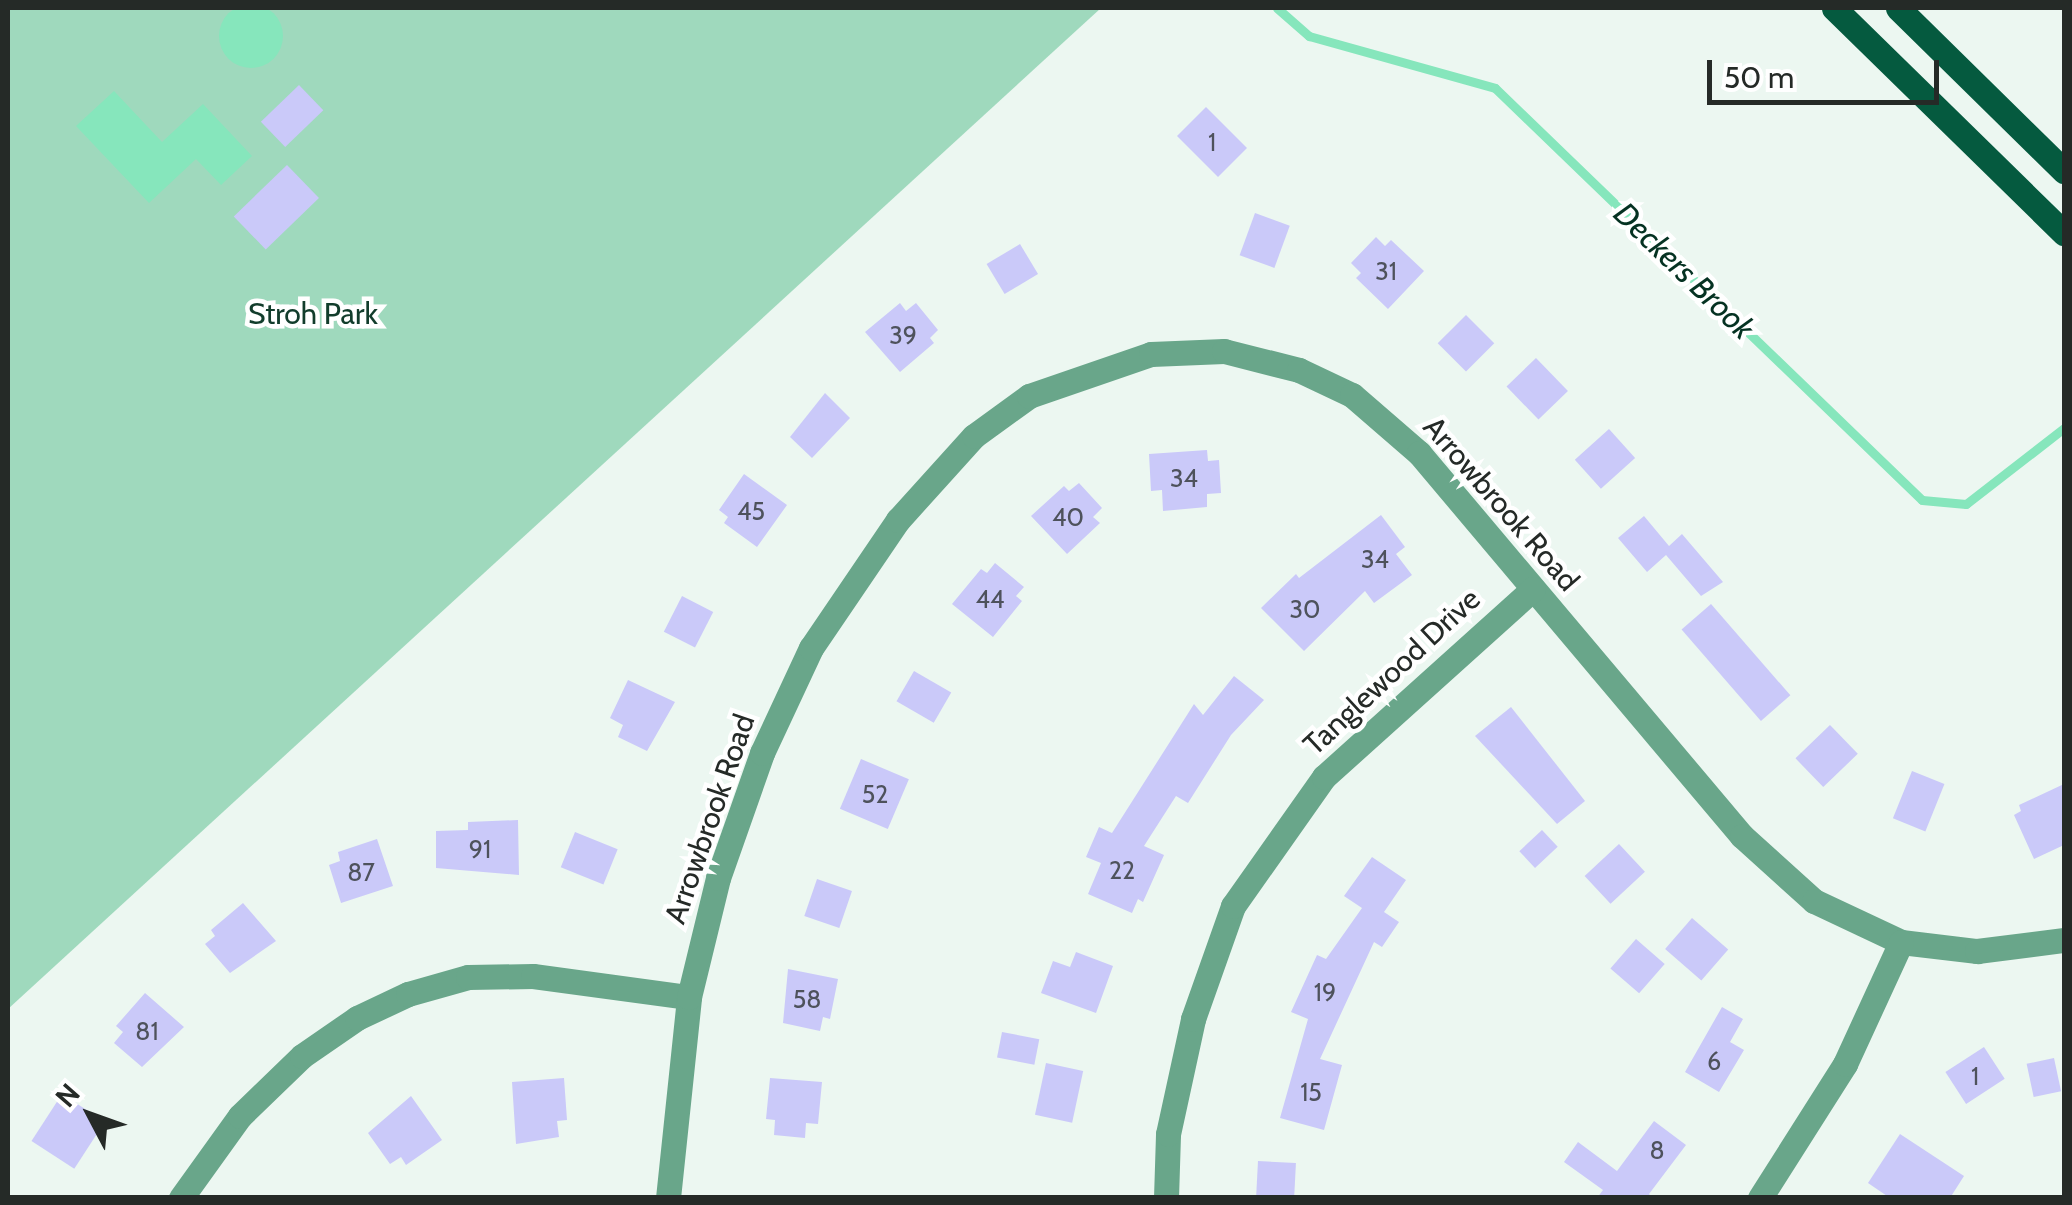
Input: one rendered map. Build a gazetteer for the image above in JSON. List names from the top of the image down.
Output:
{
  "streets": {
    "street": ["Arrowbrook Road", "Tanglewood Drive"]
  },
  "crossings": [
    ["Arrowbrook Road", "Tanglewood Drive"]
  ],
  "water": ["Deckers Brook"],
  "parks": ["Stroh Park"],
  "house_numbers": [
    "1",
    "31",
    "39",
    "34",
    "45",
    "40",
    "34",
    "44",
    "30",
    "52",
    "91",
    "22",
    "87",
    "19",
    "58",
    "81",
    "6",
    "1",
    "15",
    "8"
  ],
  "scale_bar": "50 m",
  "north": "top left"
}
